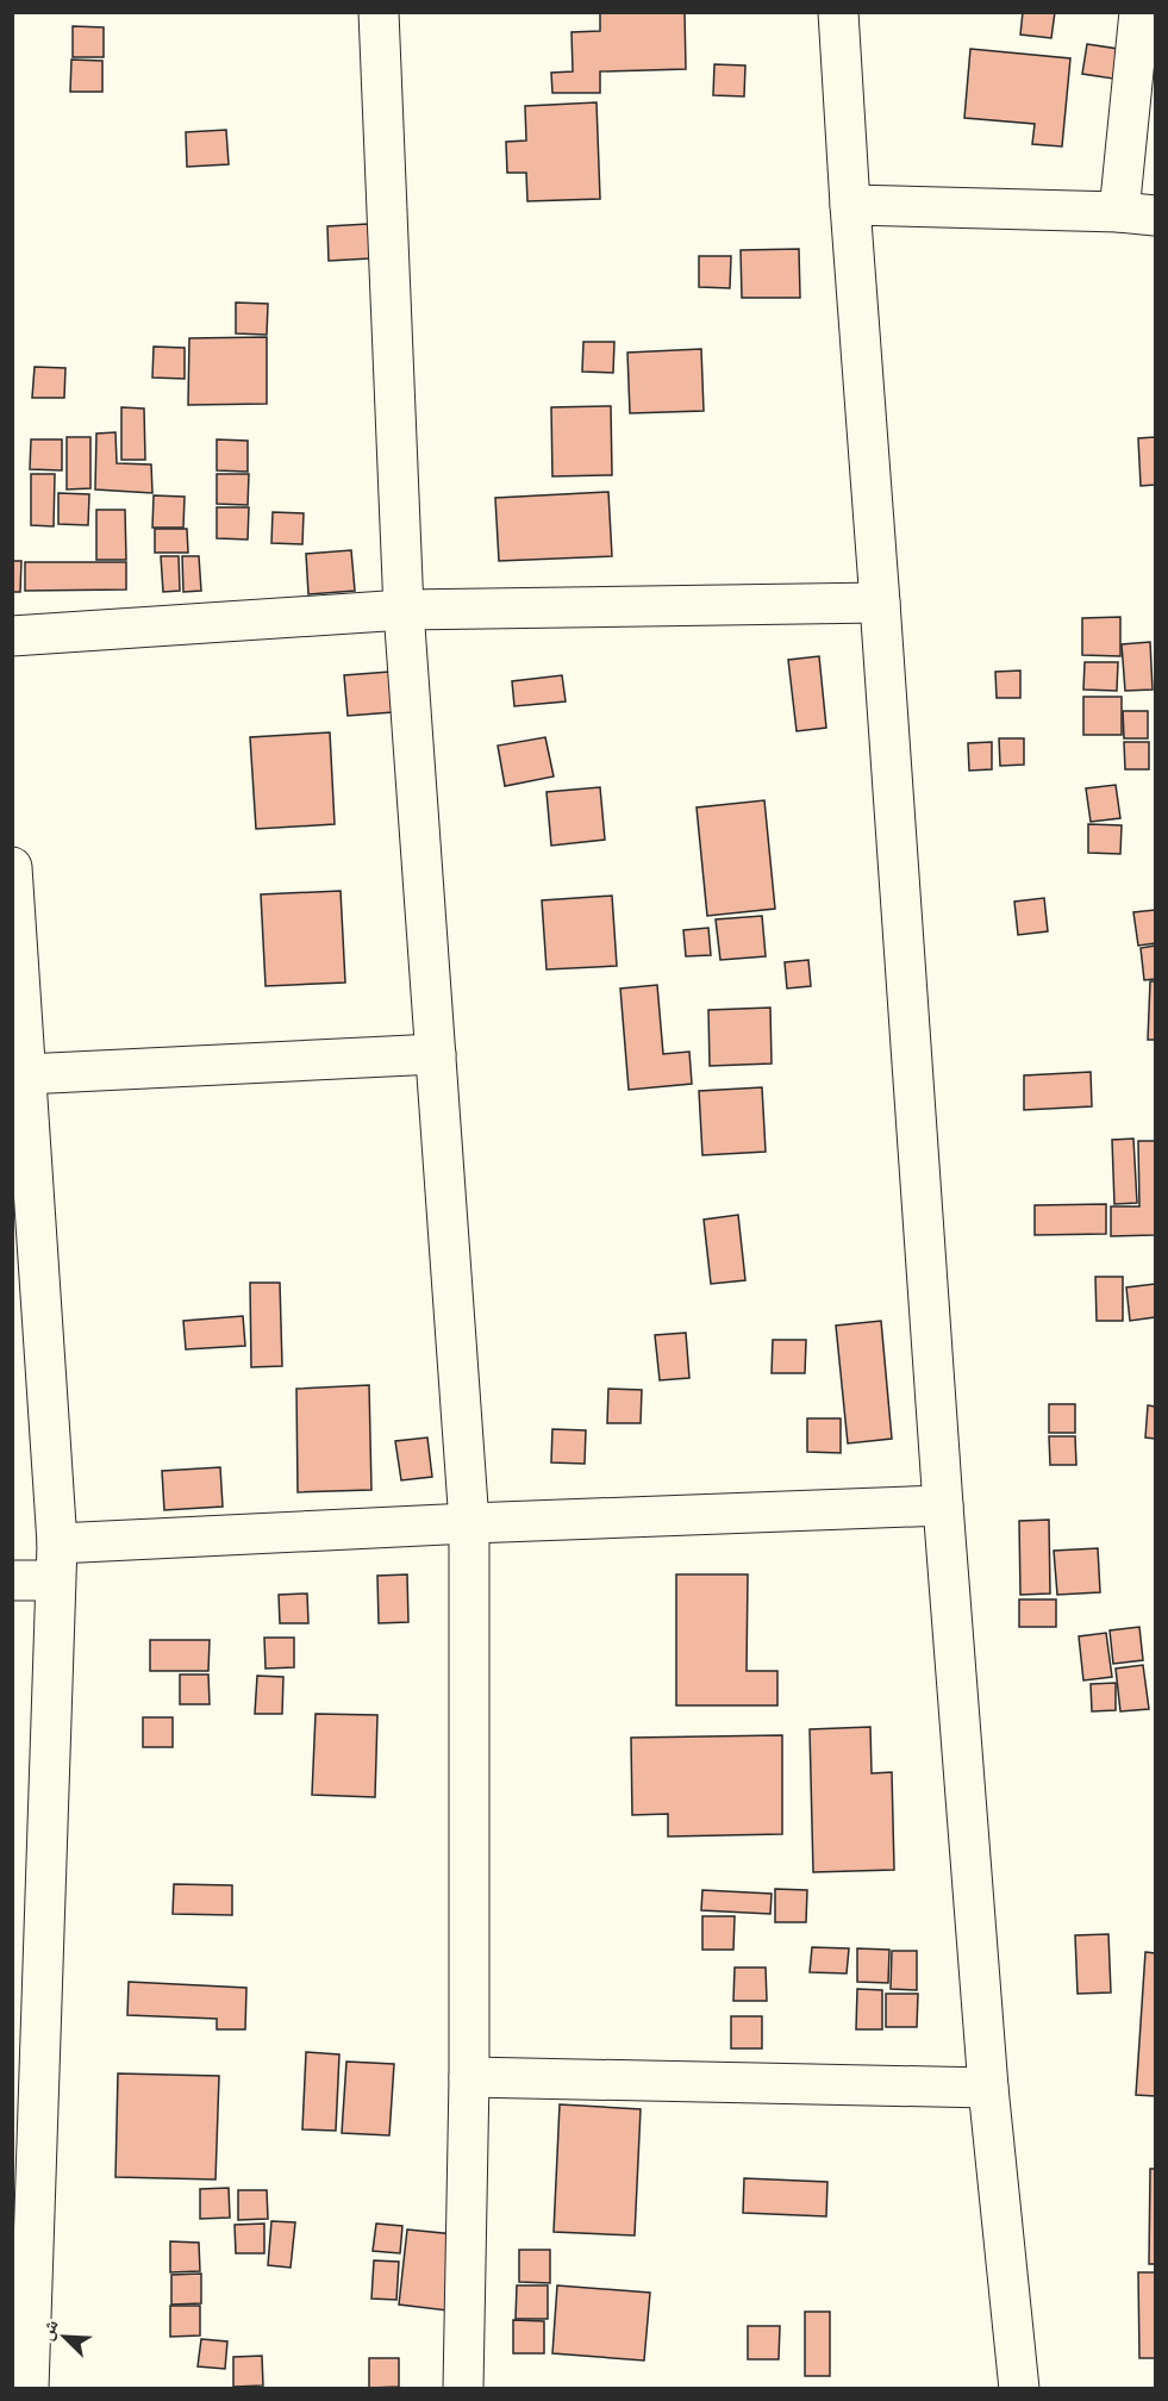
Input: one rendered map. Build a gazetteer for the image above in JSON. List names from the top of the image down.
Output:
{
  "north": "top left"
}
